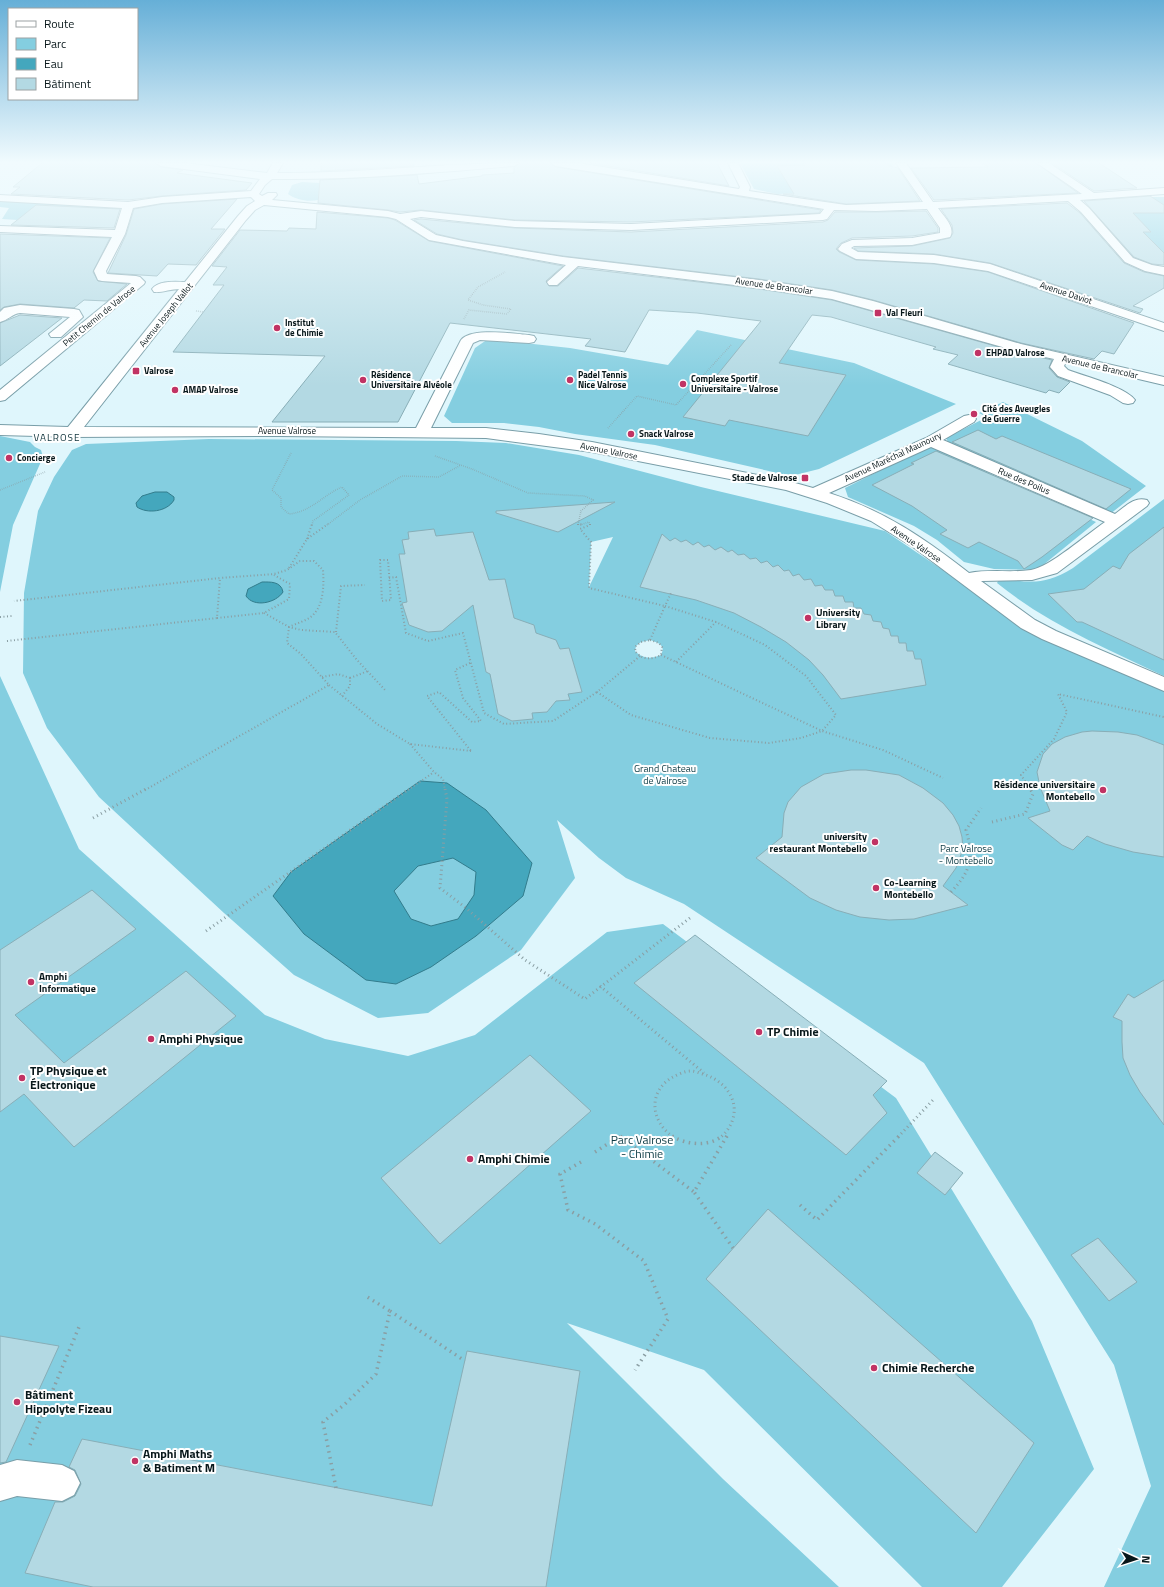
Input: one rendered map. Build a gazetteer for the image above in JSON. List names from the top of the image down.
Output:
{
  "streets": {
    "street": [
      "Avenue de Brancolar",
      "Avenue Daviot",
      "Avenue Joseph Vallot",
      "Petit Chemin de Valrose",
      "Avenue Valrose",
      "Avenue Maréchal Maunoury",
      "Rue des Poilus"
    ]
  },
  "crossings": [
    ["Avenue Joseph Vallot", "Avenue Valrose"],
    ["Avenue Valrose", "Avenue Maréchal Maunoury"],
    ["Avenue Maréchal Maunoury", "Rue des Poilus"]
  ],
  "districts": ["VALROSE"],
  "parks": ["Grand Chateau de Valrose", "Parc Valrose - Montebello", "Parc Valrose - Chimie"],
  "places": {
    "transit": ["Val Fleuri", "Valrose", "Stade de Valrose"],
    "other": [
      "Institut de Chimie",
      "EHPAD Valrose",
      "Résidence Universitaire Alvéole",
      "Padel Tennis Nice Valrose",
      "Complexe Sportif Universitaire - Valrose",
      "AMAP Valrose",
      "Cité des Aveugles de Guerre",
      "Snack Valrose",
      "Concierge",
      "University Library",
      "Résidence universitaire Montebello",
      "university restaurant Montebello",
      "Co-Learning Montebello",
      "Amphi Informatique",
      "TP Chimie",
      "Amphi Physique",
      "TP Physique et Électronique",
      "Amphi Chimie",
      "Chimie Recherche",
      "Bâtiment Hippolyte Fizeau",
      "Amphi Maths & Batiment M"
    ]
  },
  "legend": [
    "Route",
    "Parc",
    "Eau",
    "Bâtiment"
  ],
  "north": "right"
}
